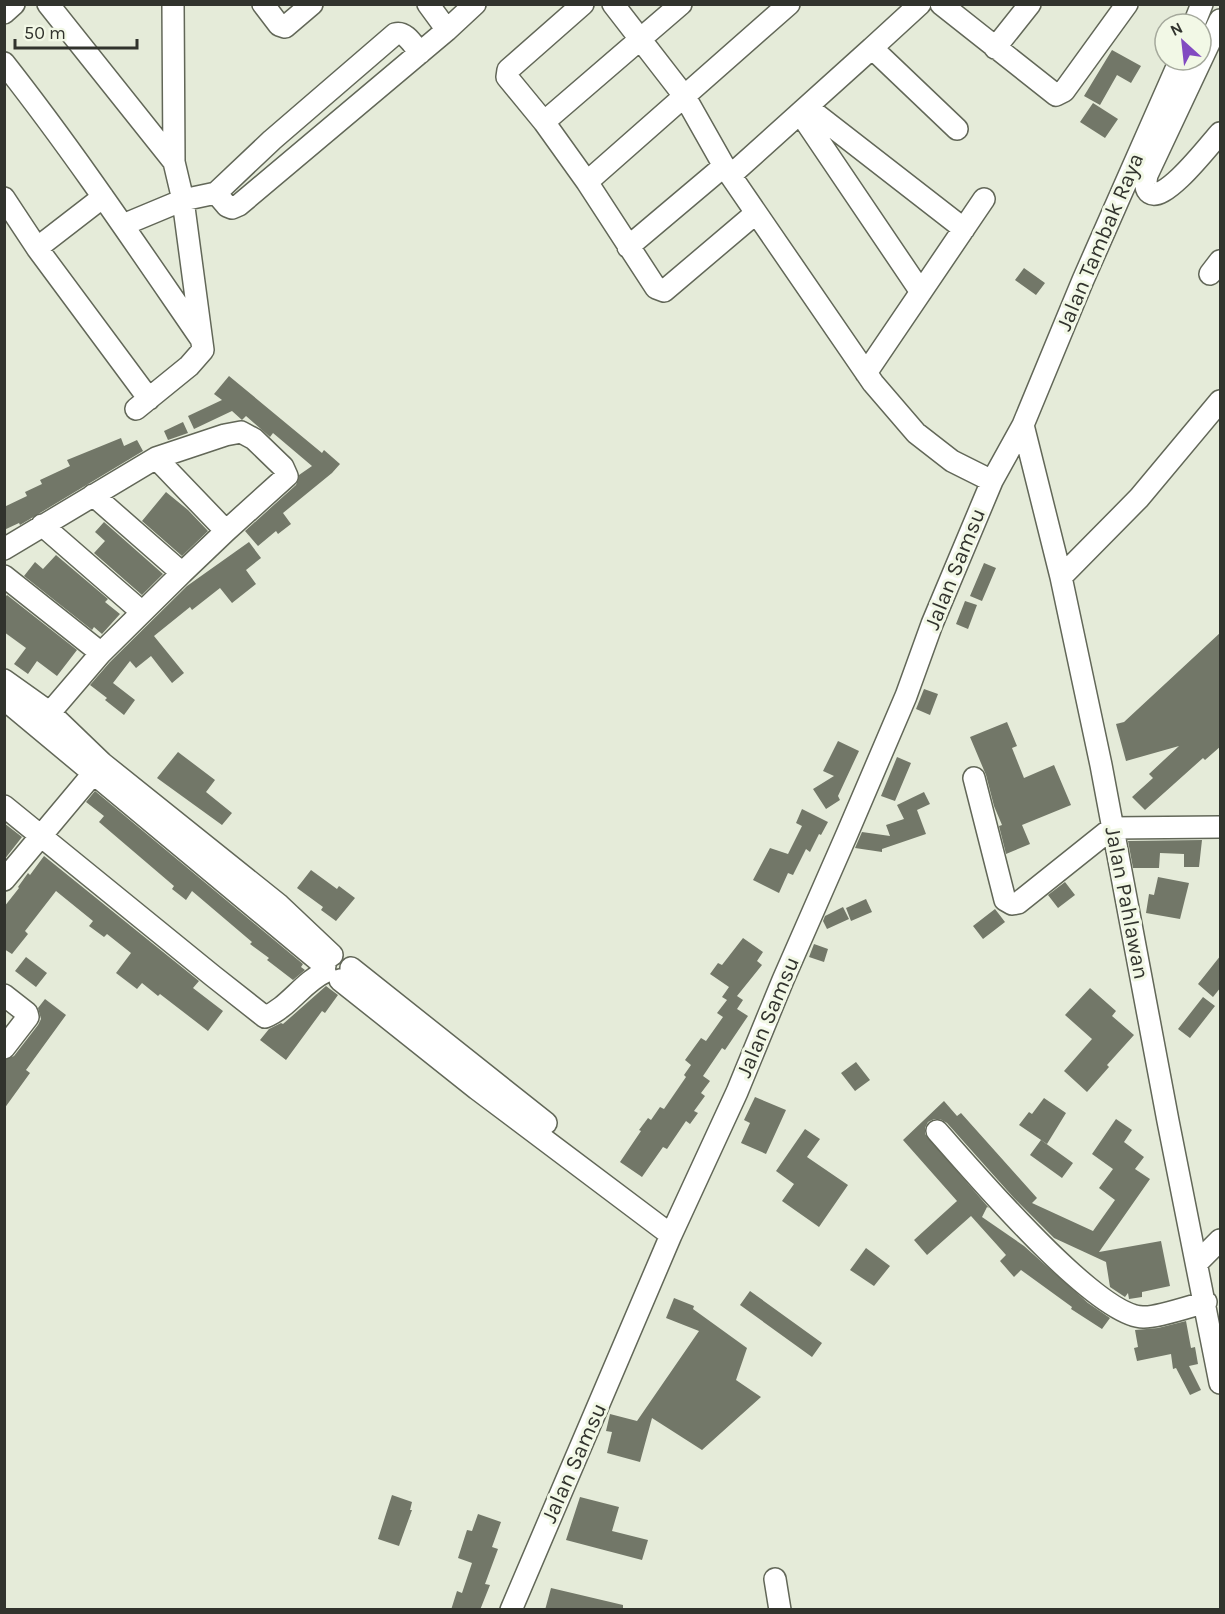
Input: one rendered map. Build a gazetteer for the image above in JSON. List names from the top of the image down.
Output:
{
  "streets": {
    "street": ["Jalan Tambak Raya", "Jalan Samsu", "Jalan Pahlawan"]
  },
  "crossings": [
    ["Jalan Tambak Raya", "Jalan Samsu"],
    ["Jalan Tambak Raya", "Jalan Pahlawan"],
    ["Jalan Samsu", "Jalan Pahlawan"]
  ],
  "scale_bar": "50 m",
  "north": "top left"
}
